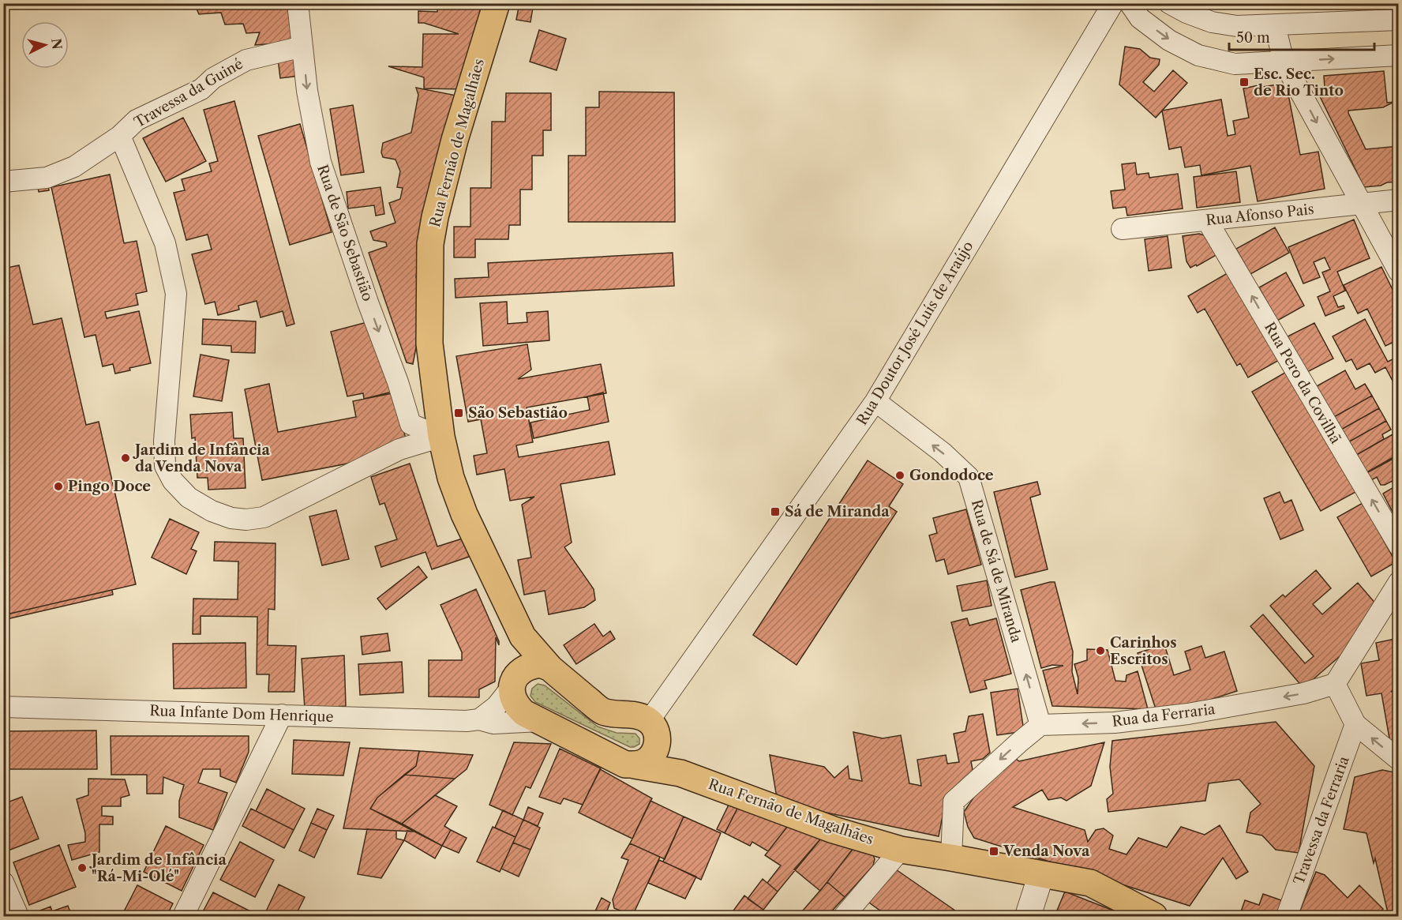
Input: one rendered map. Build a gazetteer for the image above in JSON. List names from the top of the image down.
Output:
{
  "streets": {
    "main road": ["Rua Fernão de Magalhães"],
    "street": [
      "Travessa da Guiné",
      "Rua Afonso Pais",
      "Rua de São Sebastião",
      "Rua Doutor José Luís de Araújo",
      "Rua Pero da Covilhã",
      "Rua de Sá de Miranda",
      "Rua Infante Dom Henrique",
      "Rua da Ferraria",
      "Travessa da Ferraria"
    ]
  },
  "crossings": [
    ["Travessa da Guiné", "Rua de São Sebastião"],
    ["Rua Fernão de Magalhães", "Rua de São Sebastião"],
    ["Rua Fernão de Magalhães", "Rua Doutor José Luís de Araújo"],
    ["Rua Fernão de Magalhães", "Rua Infante Dom Henrique"],
    ["Rua Afonso Pais", "Rua Pero da Covilhã"],
    ["Rua Doutor José Luís de Araújo", "Rua de Sá de Miranda"],
    ["Rua de Sá de Miranda", "Rua da Ferraria"]
  ],
  "one_way": ["Rua de São Sebastião", "Rua de Sá de Miranda", "Rua da Ferraria"],
  "places": {
    "transit": [
      "Esc. Sec. de Rio Tinto",
      "São Sebastião",
      "Sá de Miranda",
      "Venda Nova"
    ],
    "other": [
      "Jardim de Infância da Venda Nova",
      "Gondodoce",
      "Pingo Doce",
      "Carinhos Escritos",
      "Jardim de Infância \"Rá-Mi-Olé\""
    ]
  },
  "scale_bar": "50 m",
  "north": "right"
}
